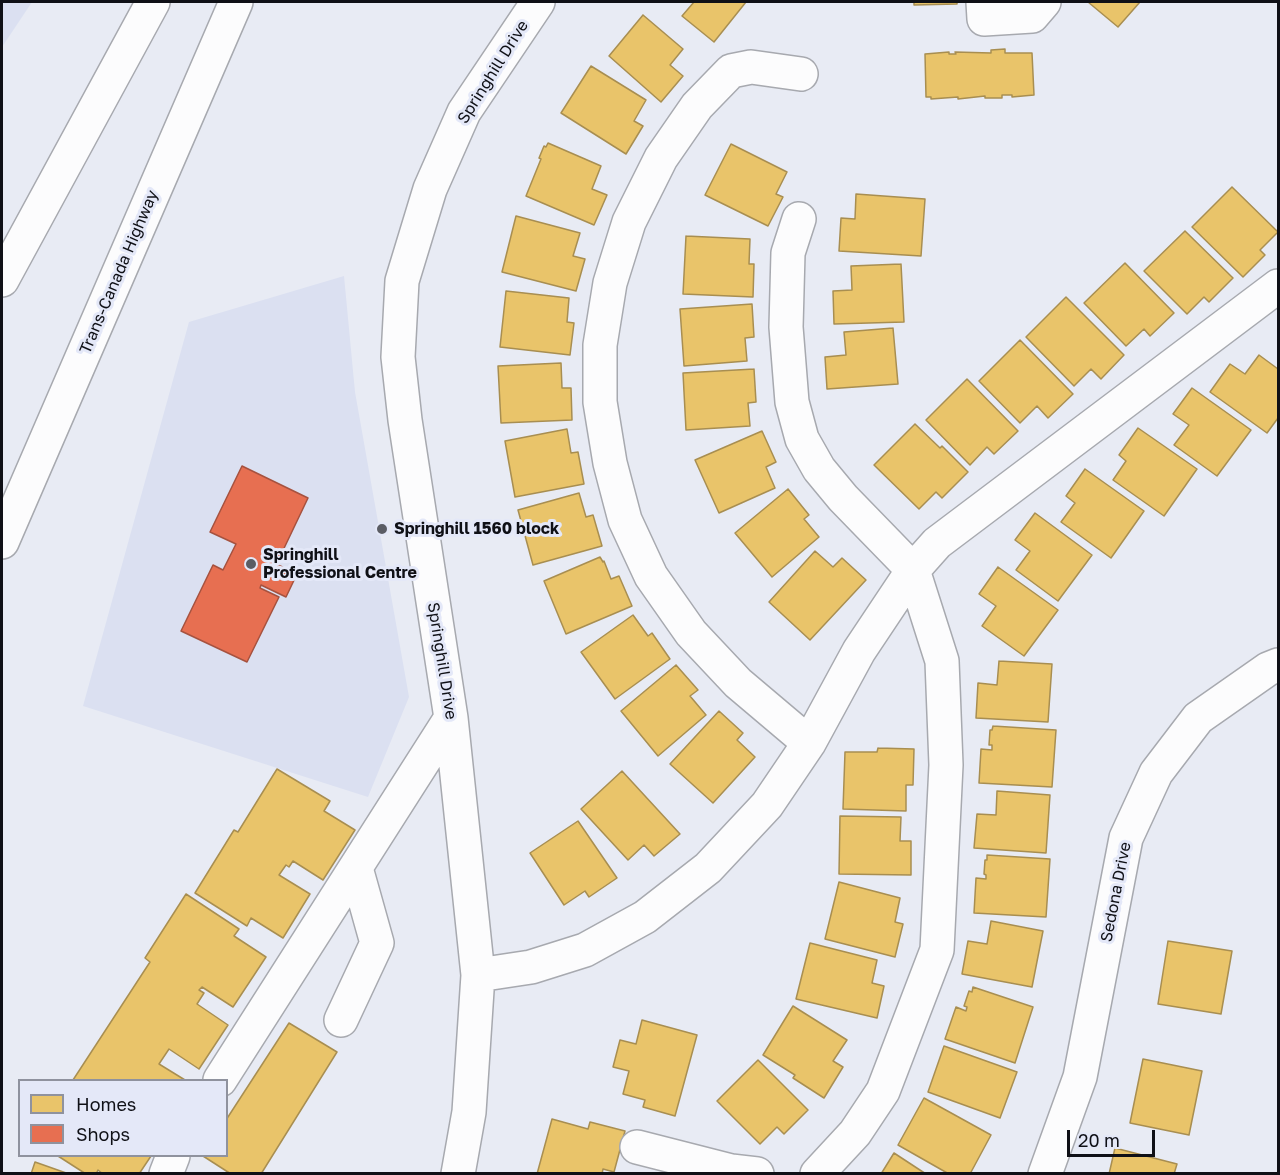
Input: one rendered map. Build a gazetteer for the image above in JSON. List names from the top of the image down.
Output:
{
  "streets": {
    "main road": ["Springhill Drive", "Trans-Canada Highway", "Sedona Drive"]
  },
  "places": ["Springhill 1560 block", "Springhill Professional Centre"],
  "legend": ["Homes", "Shops"],
  "scale_bar": "20 m"
}
